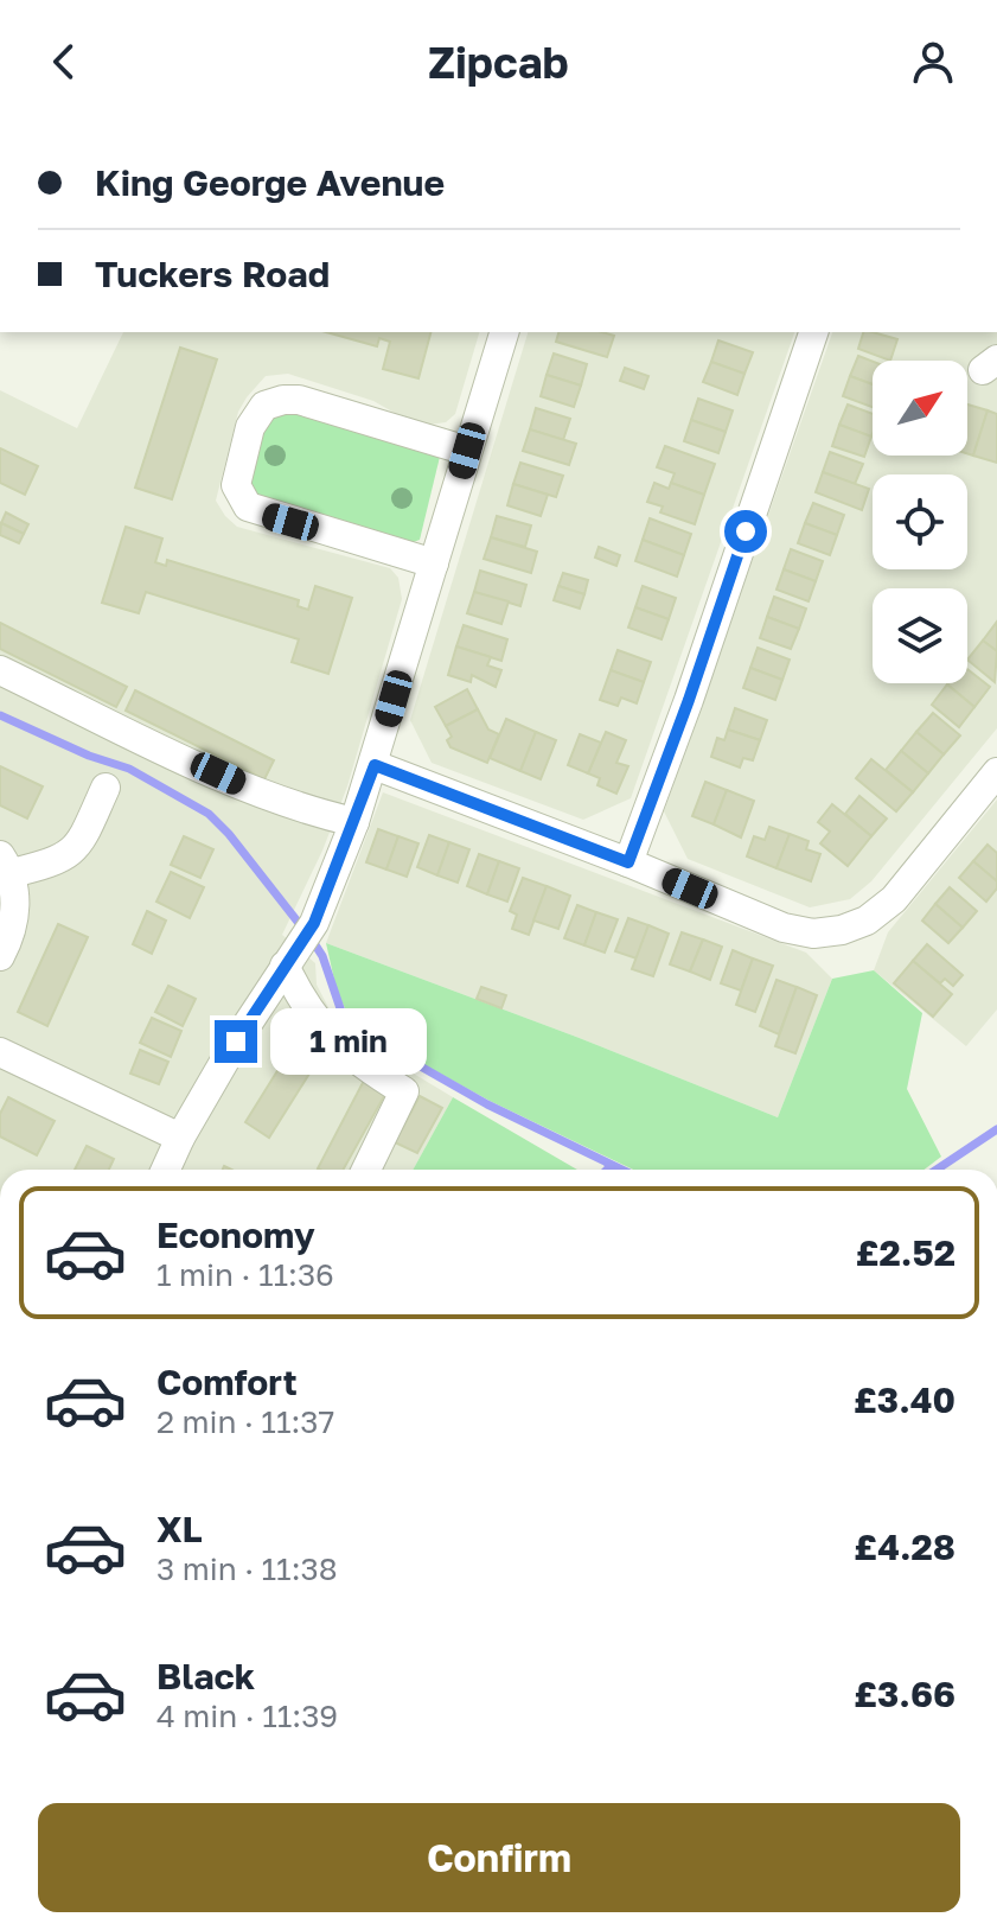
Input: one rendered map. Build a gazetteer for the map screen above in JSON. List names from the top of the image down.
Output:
{
  "north": "top right",
  "page": {
    "header": "Zipcab",
    "banner": ["King George Avenue", "Tuckers Road"],
    "bubble": "1 min",
    "list": [
      {
        "name": "Economy",
        "note": "1 min · 11:36",
        "value": "£2.52"
      },
      {
        "name": "Comfort",
        "note": "2 min · 11:37",
        "value": "£3.40"
      },
      {
        "name": "XL",
        "note": "3 min · 11:38",
        "value": "£4.28"
      },
      {
        "name": "Black",
        "note": "4 min · 11:39",
        "value": "£3.66"
      }
    ],
    "buttons": "Confirm"
  }
}
